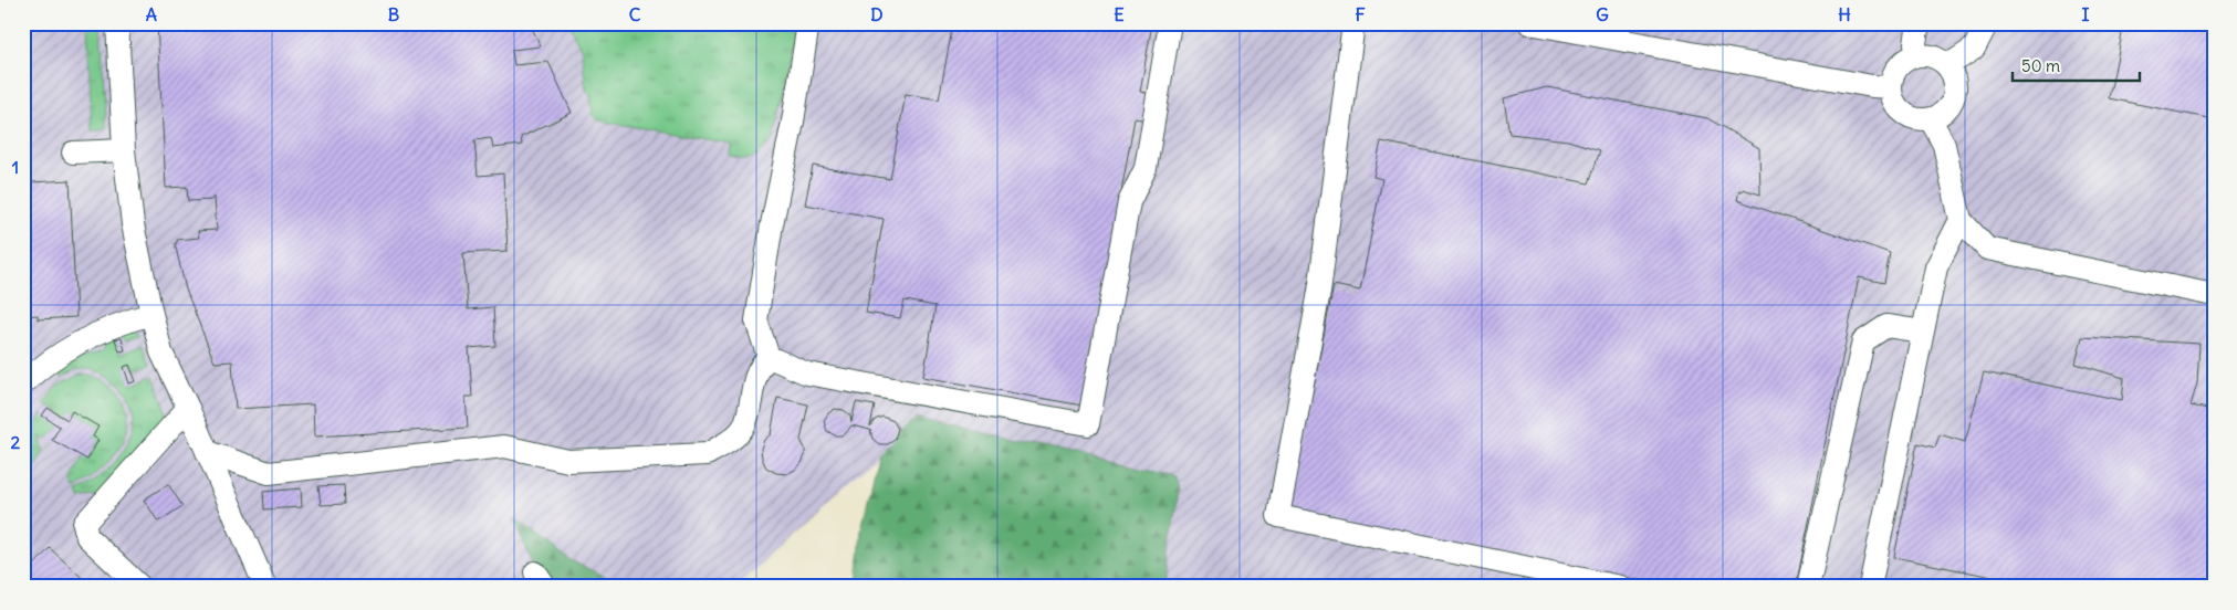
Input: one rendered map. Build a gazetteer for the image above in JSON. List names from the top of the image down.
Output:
{
  "scale_bar": "50 m",
  "grid": {
    "columns": [
      "A",
      "B",
      "C",
      "D",
      "E",
      "F",
      "G",
      "H",
      "I"
    ],
    "rows": ["1", "2"]
  }
}
